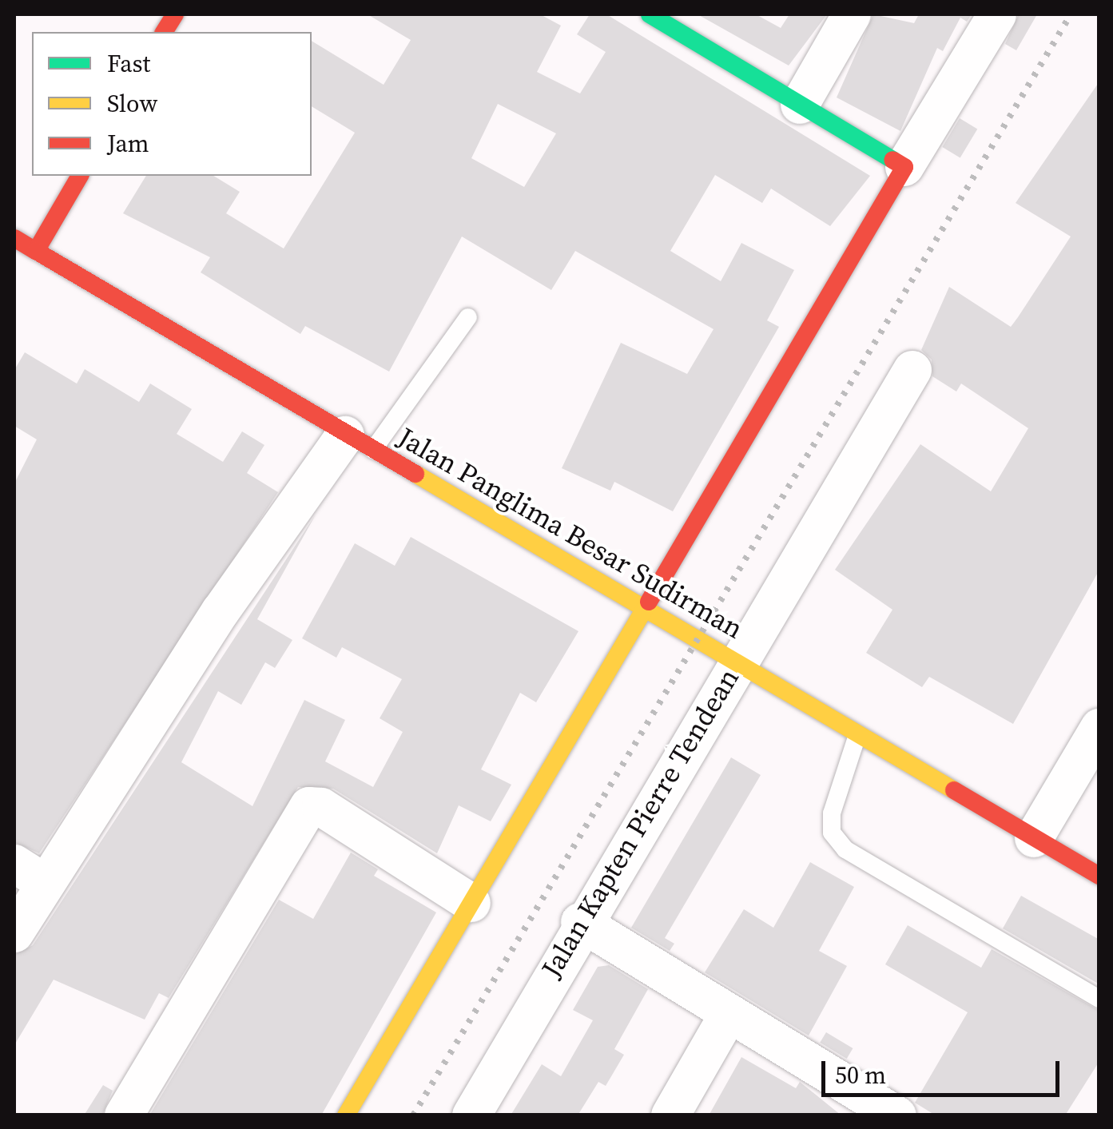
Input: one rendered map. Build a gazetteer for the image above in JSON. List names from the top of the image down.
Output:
{
  "streets": {
    "main road": ["Jalan Panglima Besar Sudirman"],
    "street": ["Jalan Kapten Pierre Tendean"]
  },
  "crossings": [
    ["Jalan Panglima Besar Sudirman", "Jalan Kapten Pierre Tendean"]
  ],
  "legend": ["Fast", "Slow", "Jam"],
  "scale_bar": "50 m"
}
